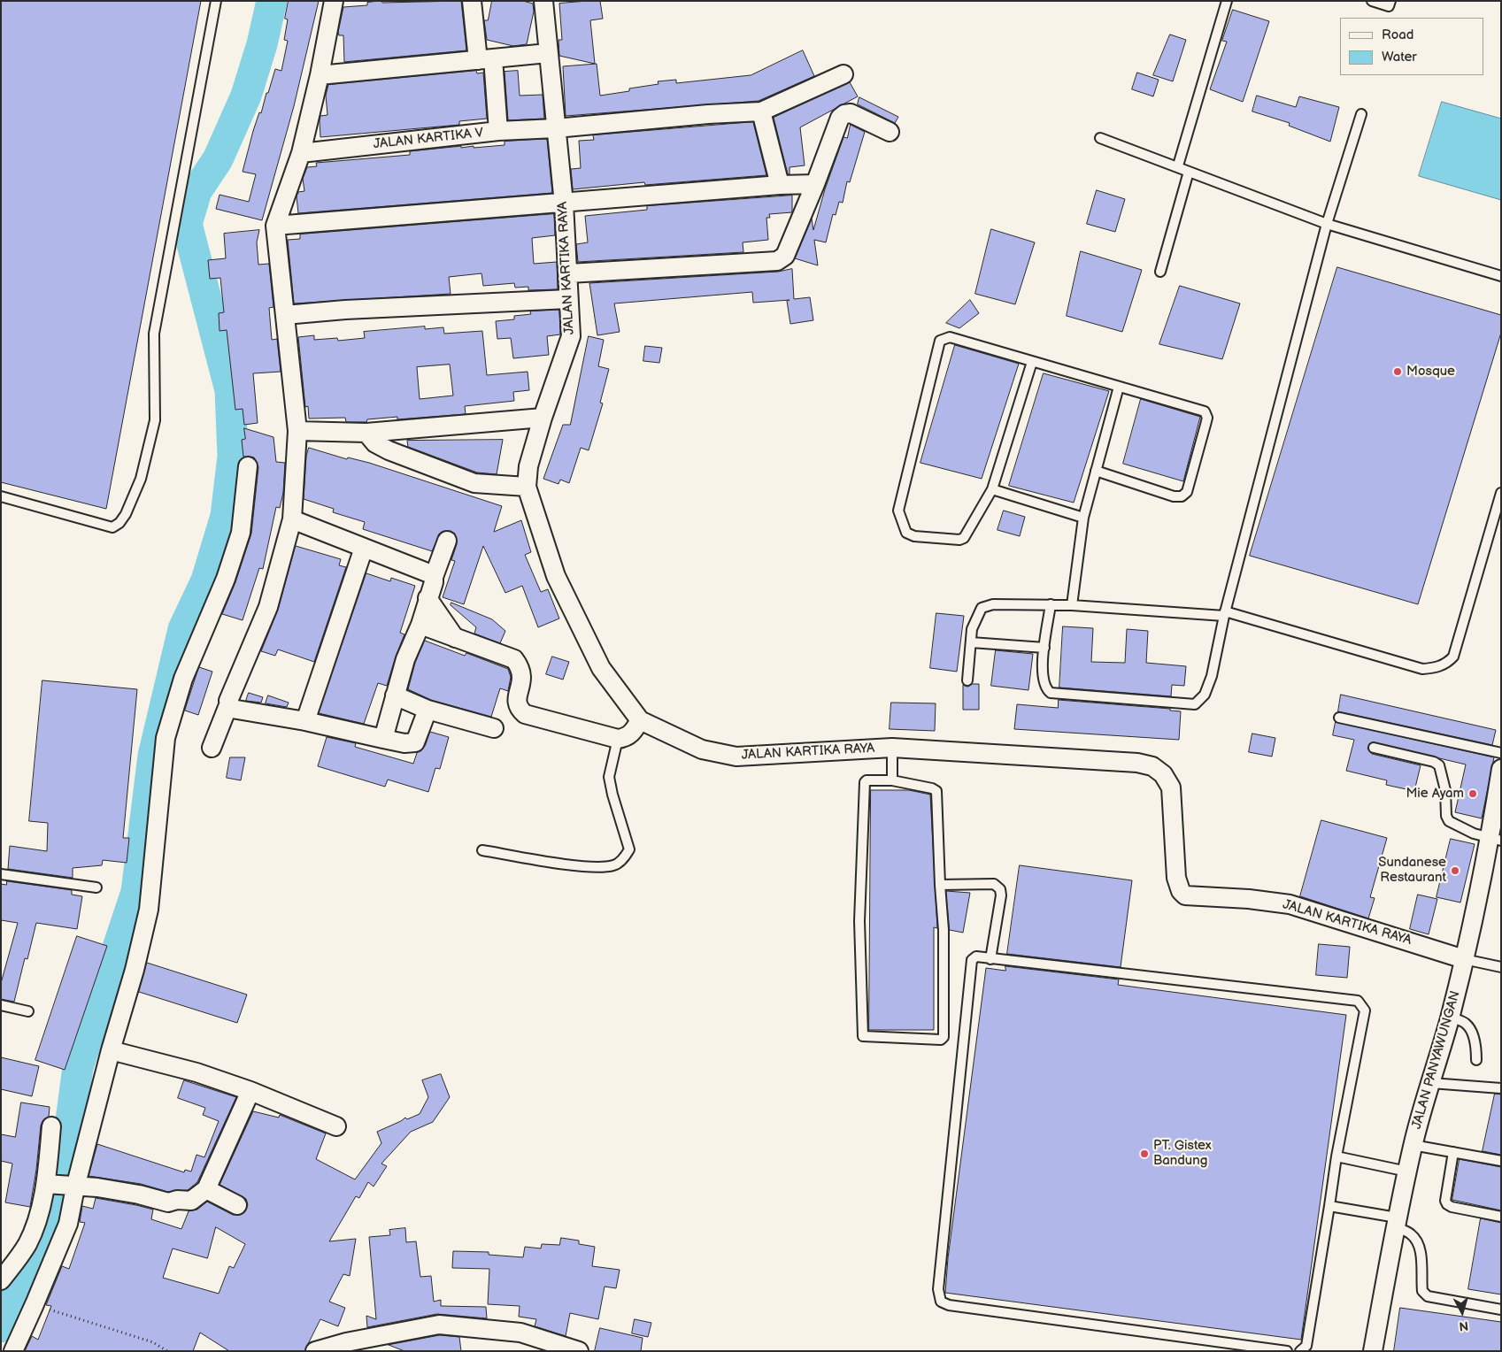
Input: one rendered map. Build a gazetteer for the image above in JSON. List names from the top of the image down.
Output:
{
  "streets": {
    "street": ["JALAN KARTIKA V", "JALAN KARTIKA RAYA", "JALAN PANYAWUNGAN"]
  },
  "crossings": [
    ["JALAN KARTIKA V", "JALAN KARTIKA RAYA"],
    ["JALAN KARTIKA RAYA", "JALAN PANYAWUNGAN"]
  ],
  "places": [
    "Mosque",
    "Mie Ayam",
    "Sundanese Restaurant",
    "PT. Gistex Bandung"
  ],
  "legend": ["Road", "Water"],
  "north": "bottom"
}
